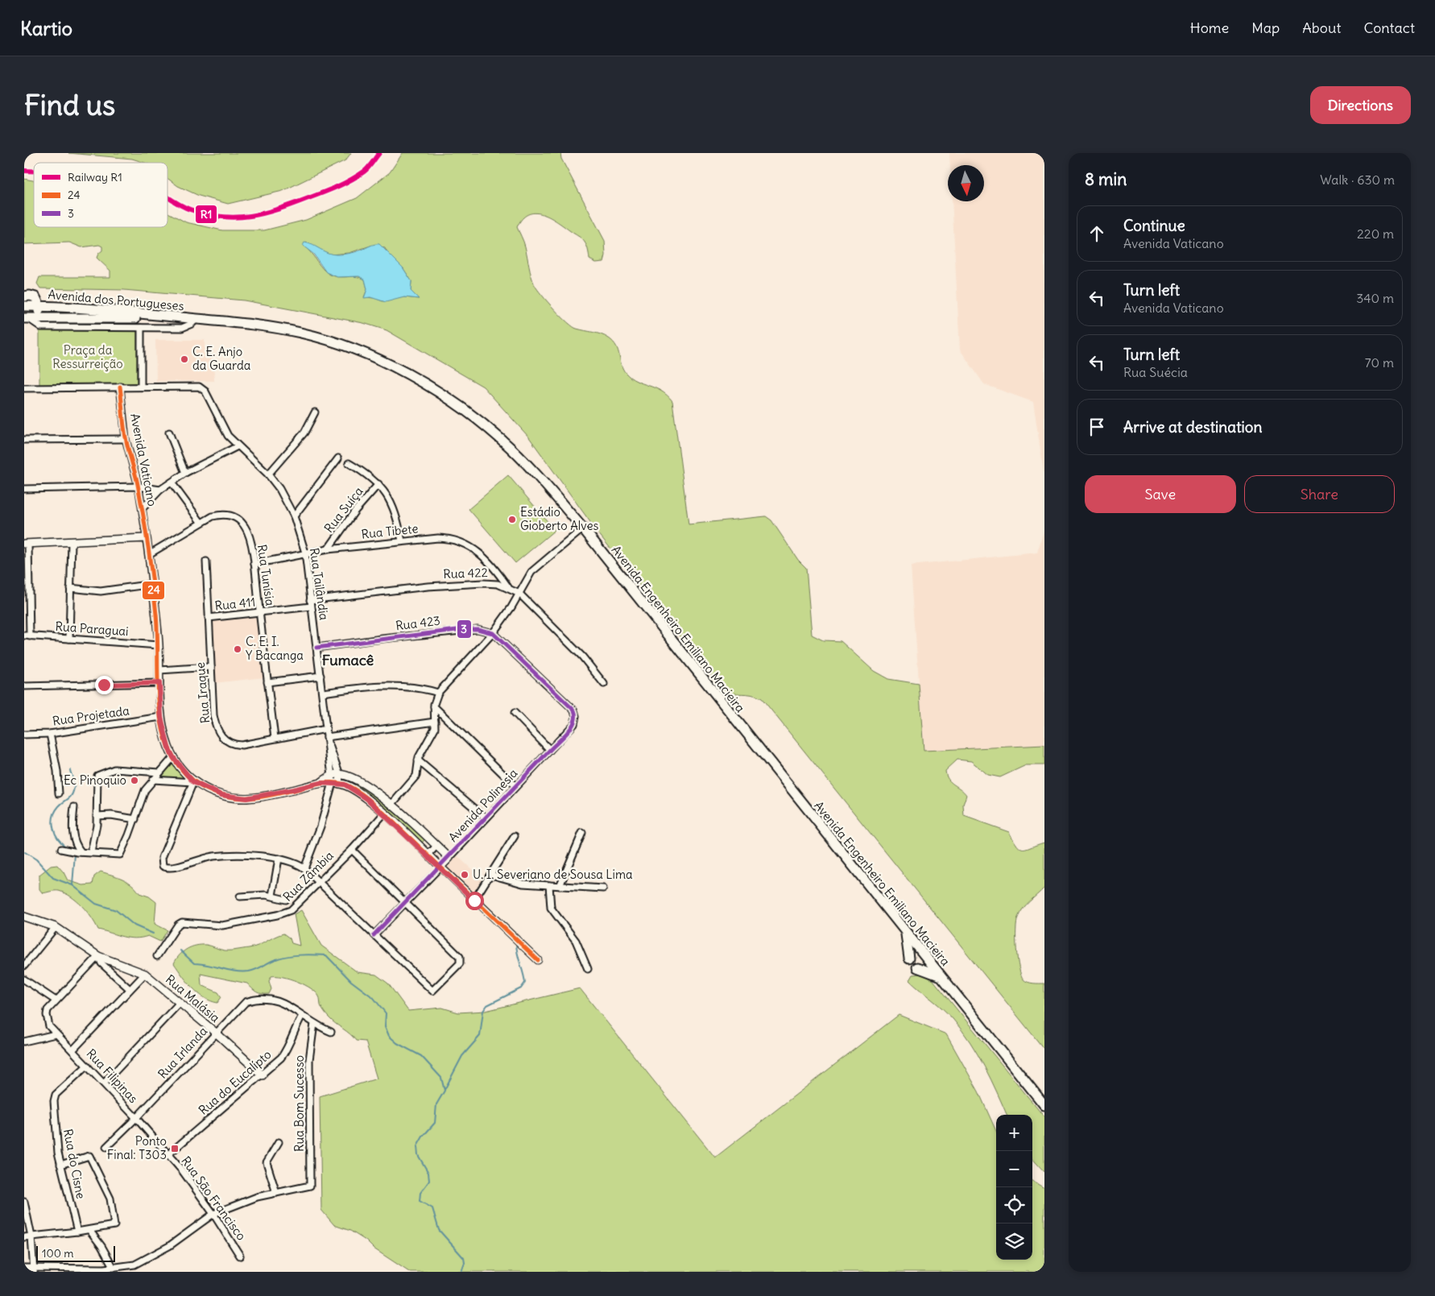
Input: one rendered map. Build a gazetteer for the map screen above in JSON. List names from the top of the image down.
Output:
{
  "streets": {
    "highway": ["Avenida dos Portugueses", "Avenida Engenheiro Emiliano Macieira"],
    "street": [
      "Avenida Vaticano",
      "Rua Suíça",
      "Rua Tibete",
      "Rua 422",
      "Rua Tunísia",
      "Rua Tailândia",
      "Rua 411",
      "Rua 423",
      "Rua Paraguai",
      "Rua Iraque",
      "Rua Projetada",
      "Avenida Polinesia",
      "Rua Zâmbia",
      "Rua Malásia",
      "Rua Irlanda",
      "Rua Filipinas",
      "Rua do Eucalípto",
      "Rua Bom Sucesso",
      "Rua do Cisne",
      "Rua São Francisco"
    ]
  },
  "crossings": [
    ["Avenida dos Portugueses", "Avenida Engenheiro Emiliano Macieira"],
    ["Avenida Vaticano", "Rua Tunísia"],
    ["Avenida Vaticano", "Rua Tailândia"],
    ["Avenida Vaticano", "Rua Paraguai"],
    ["Avenida Vaticano", "Rua Projetada"],
    ["Avenida Vaticano", "Avenida Polinesia"],
    ["Avenida Vaticano", "Rua Zâmbia"],
    ["Rua Suíça", "Rua Tibete"],
    ["Rua Tibete", "Rua 422"],
    ["Rua Tibete", "Rua Tunísia"],
    ["Rua Tibete", "Rua Tailândia"],
    ["Rua 422", "Rua Tailândia"],
    ["Rua Tunísia", "Rua 411"],
    ["Rua Tunísia", "Rua Iraque"],
    ["Rua Tailândia", "Rua 411"],
    ["Rua Tailândia", "Rua 423"],
    ["Rua Tailândia", "Rua Iraque"],
    ["Rua 411", "Rua Iraque"],
    ["Rua 423", "Avenida Polinesia"],
    ["Rua Malásia", "Rua Irlanda"],
    ["Rua Malásia", "Rua do Eucalípto"],
    ["Rua Irlanda", "Rua Filipinas"],
    ["Rua Irlanda", "Rua do Eucalípto"],
    ["Rua Filipinas", "Rua do Eucalípto"],
    ["Rua Filipinas", "Rua do Cisne"],
    ["Rua Filipinas", "Rua São Francisco"],
    ["Rua do Eucalípto", "Rua São Francisco"]
  ],
  "districts": ["Fumacê"],
  "parks": ["Praça da Ressurreição"],
  "places": {
    "other": [
      "C. E. Anjo da Guarda",
      "Estádio Gioberto Alves",
      "C. E. I. Y Bacanga",
      "Ec Pinoquio",
      "U. I. Severiano de Sousa Lima"
    ],
    "transit": ["Ponto Final: T303"]
  },
  "lines": ["rail line R1", "transit line 24", "transit line 3"],
  "legend": ["Railway R1", "24", "3"],
  "scale_bar": "100 m",
  "north": "bottom",
  "page": {
    "header": "Kartio",
    "nav": [
      "Home",
      "Map",
      "About",
      "Contact"
    ],
    "buttons": [
      "Directions",
      ["Save", "Share"]
    ],
    "title": "Find us",
    "heading": ["8 min", "Walk · 630 m"],
    "list": [
      ["Continue", "Avenida Vaticano", "220 m"],
      ["Turn left", "Avenida Vaticano", "340 m"],
      ["Turn left", "Rua Suécia", "70 m"],
      "Arrive at destination"
    ],
    "map_buttons": ["+", "−"],
    "scale": "100 m"
  }
}
